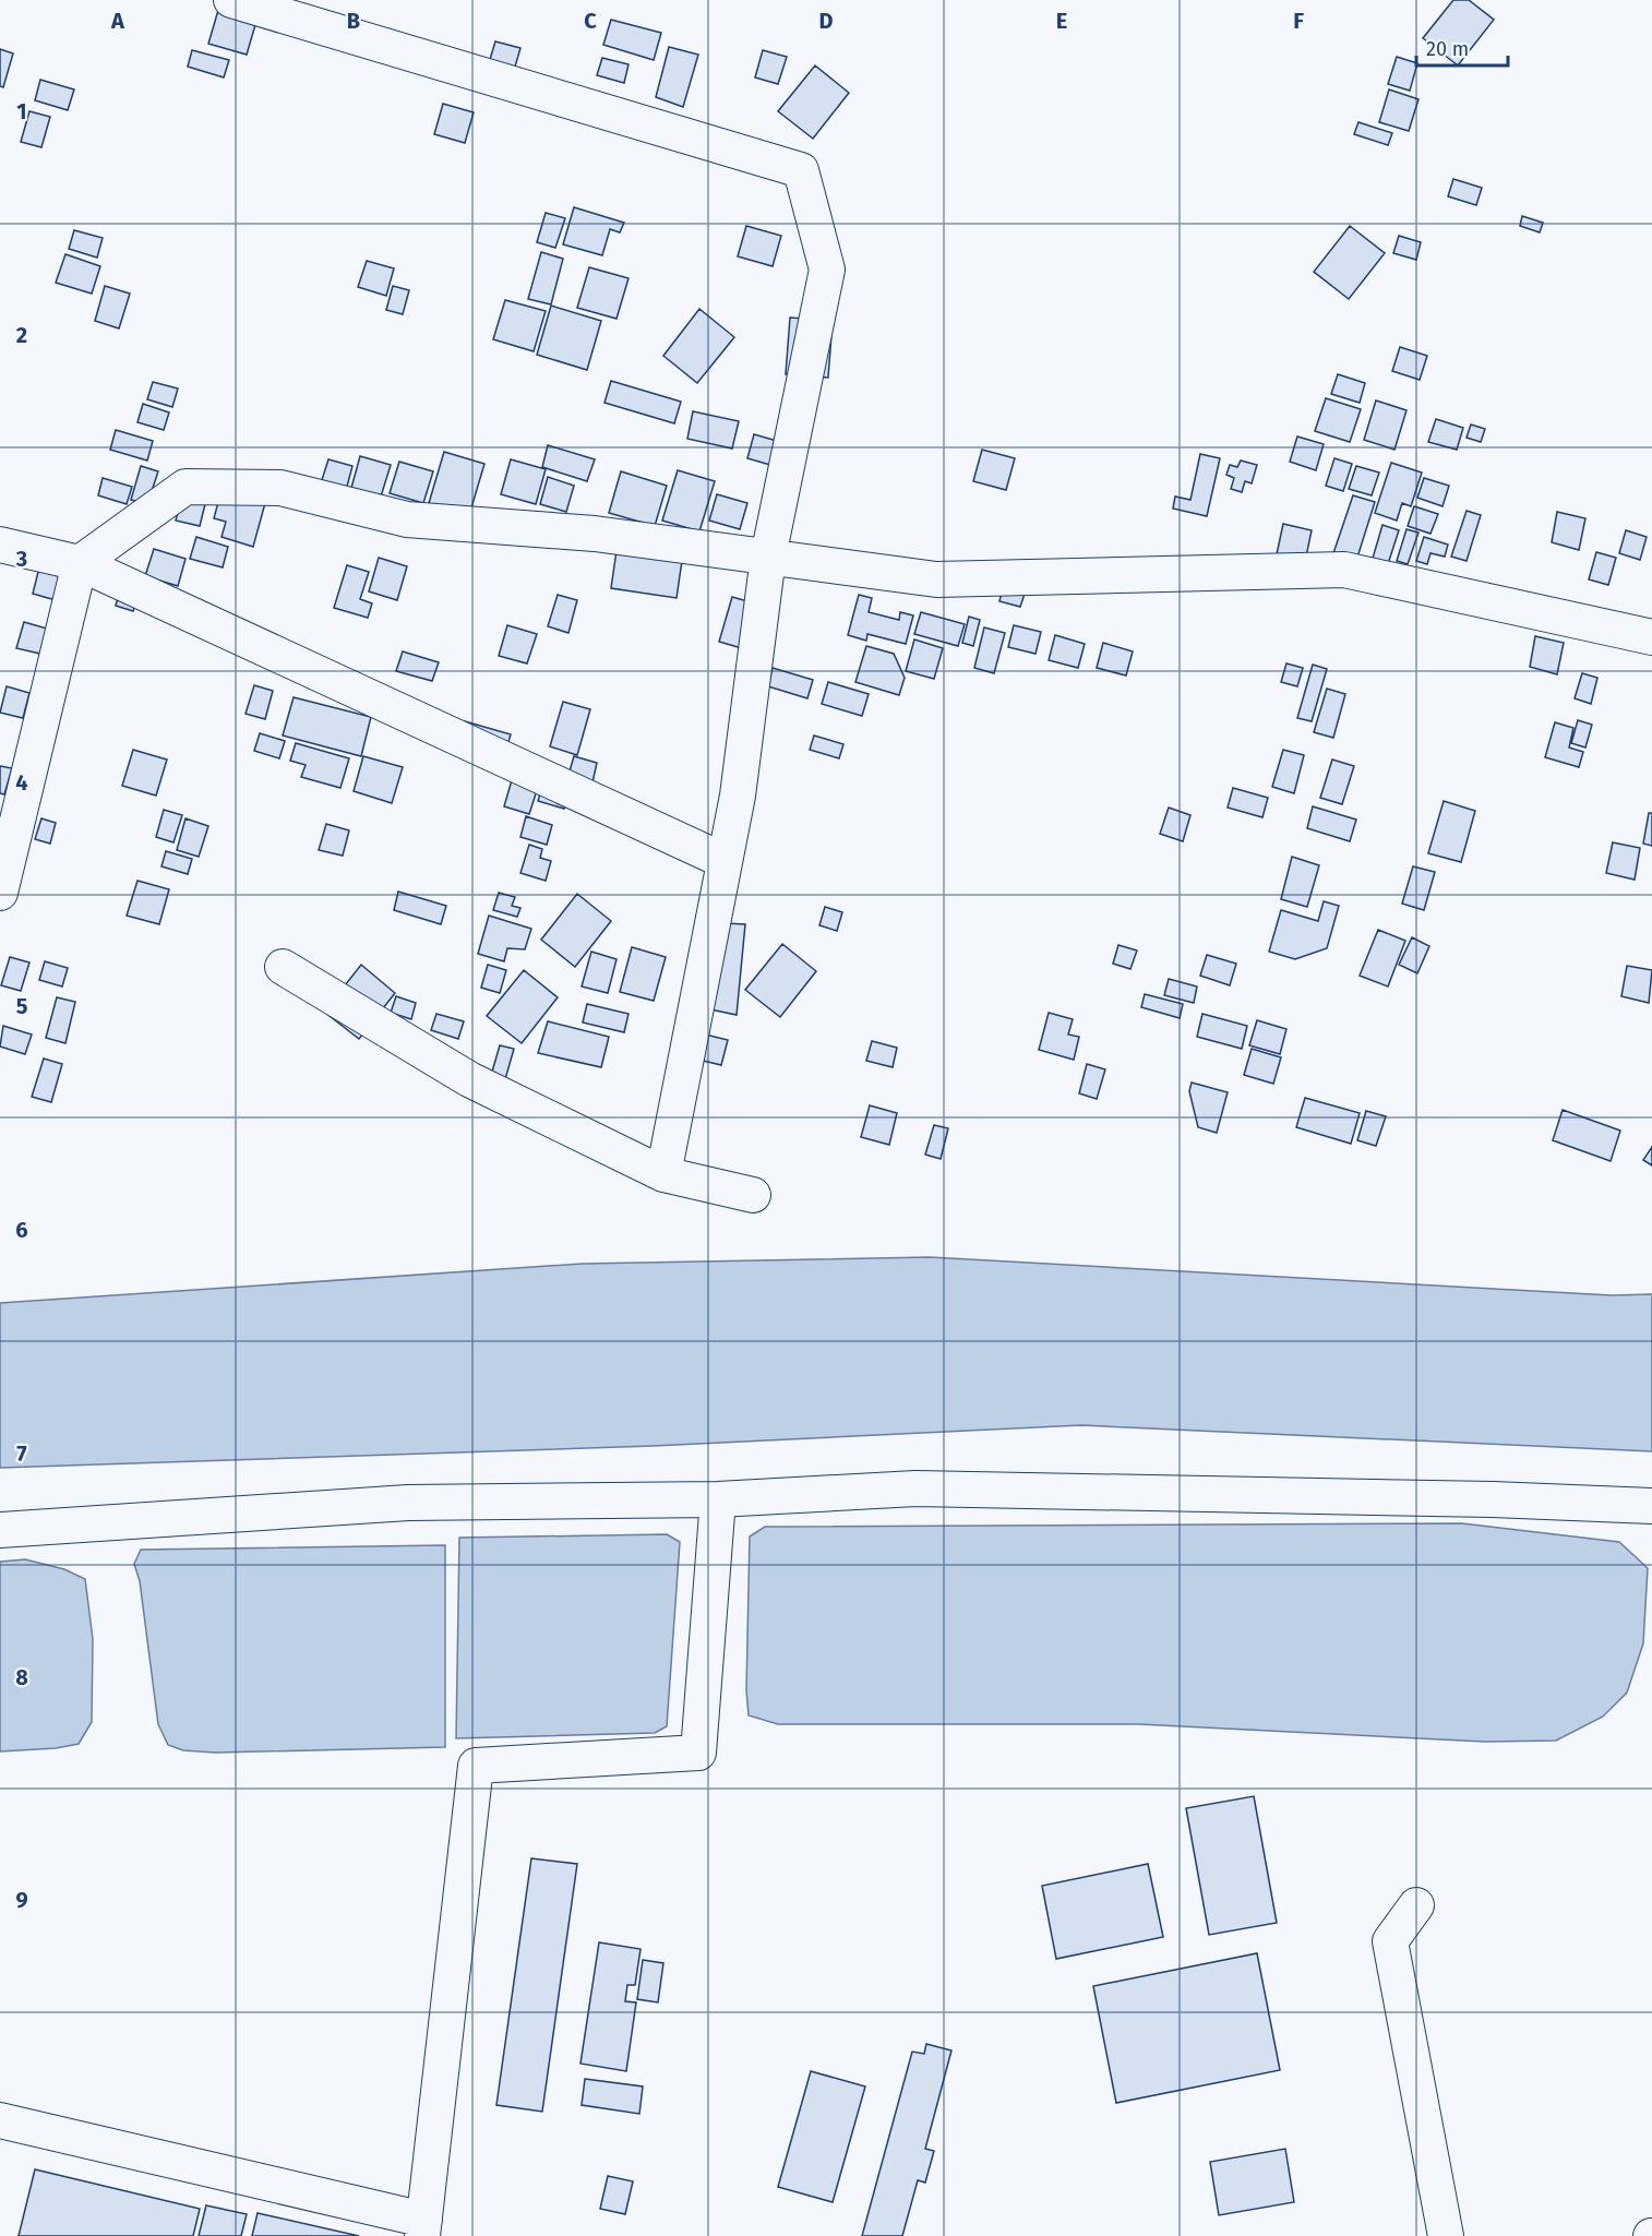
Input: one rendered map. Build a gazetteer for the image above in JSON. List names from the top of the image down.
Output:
{
  "scale_bar": "20 m",
  "grid": {
    "columns": [
      "A",
      "B",
      "C",
      "D",
      "E",
      "F"
    ],
    "rows": [
      "1",
      "2",
      "3",
      "4",
      "5",
      "6",
      "7",
      "8",
      "9"
    ]
  }
}
